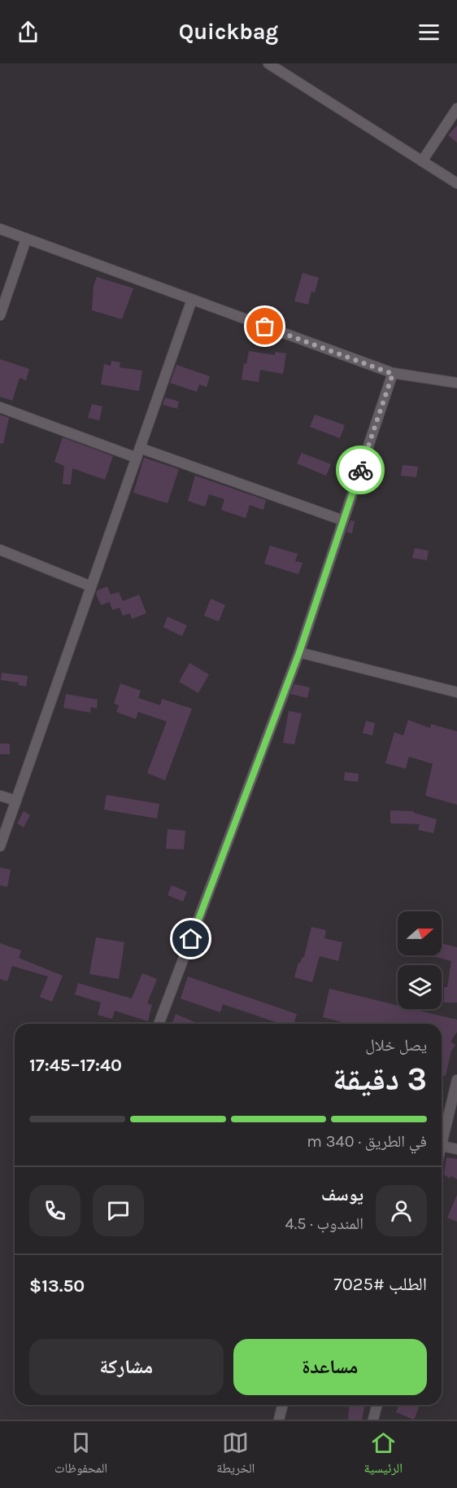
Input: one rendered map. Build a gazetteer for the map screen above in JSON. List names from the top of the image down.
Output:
{
  "north": "right",
  "page": {
    "header": "Quickbag",
    "heading": ["3 دقيقة", "يصل خلال", "17:40–17:45"],
    "panel": [
      "يوسف",
      "المندوب · 4.5",
      "الطلب #7025",
      "$13.50"
    ],
    "bar": "في الطريق · 340 m",
    "buttons": ["مساعدة", "مشاركة"],
    "tabs": ["الرئيسية", "الخريطة", "المحفوظات"]
  }
}
